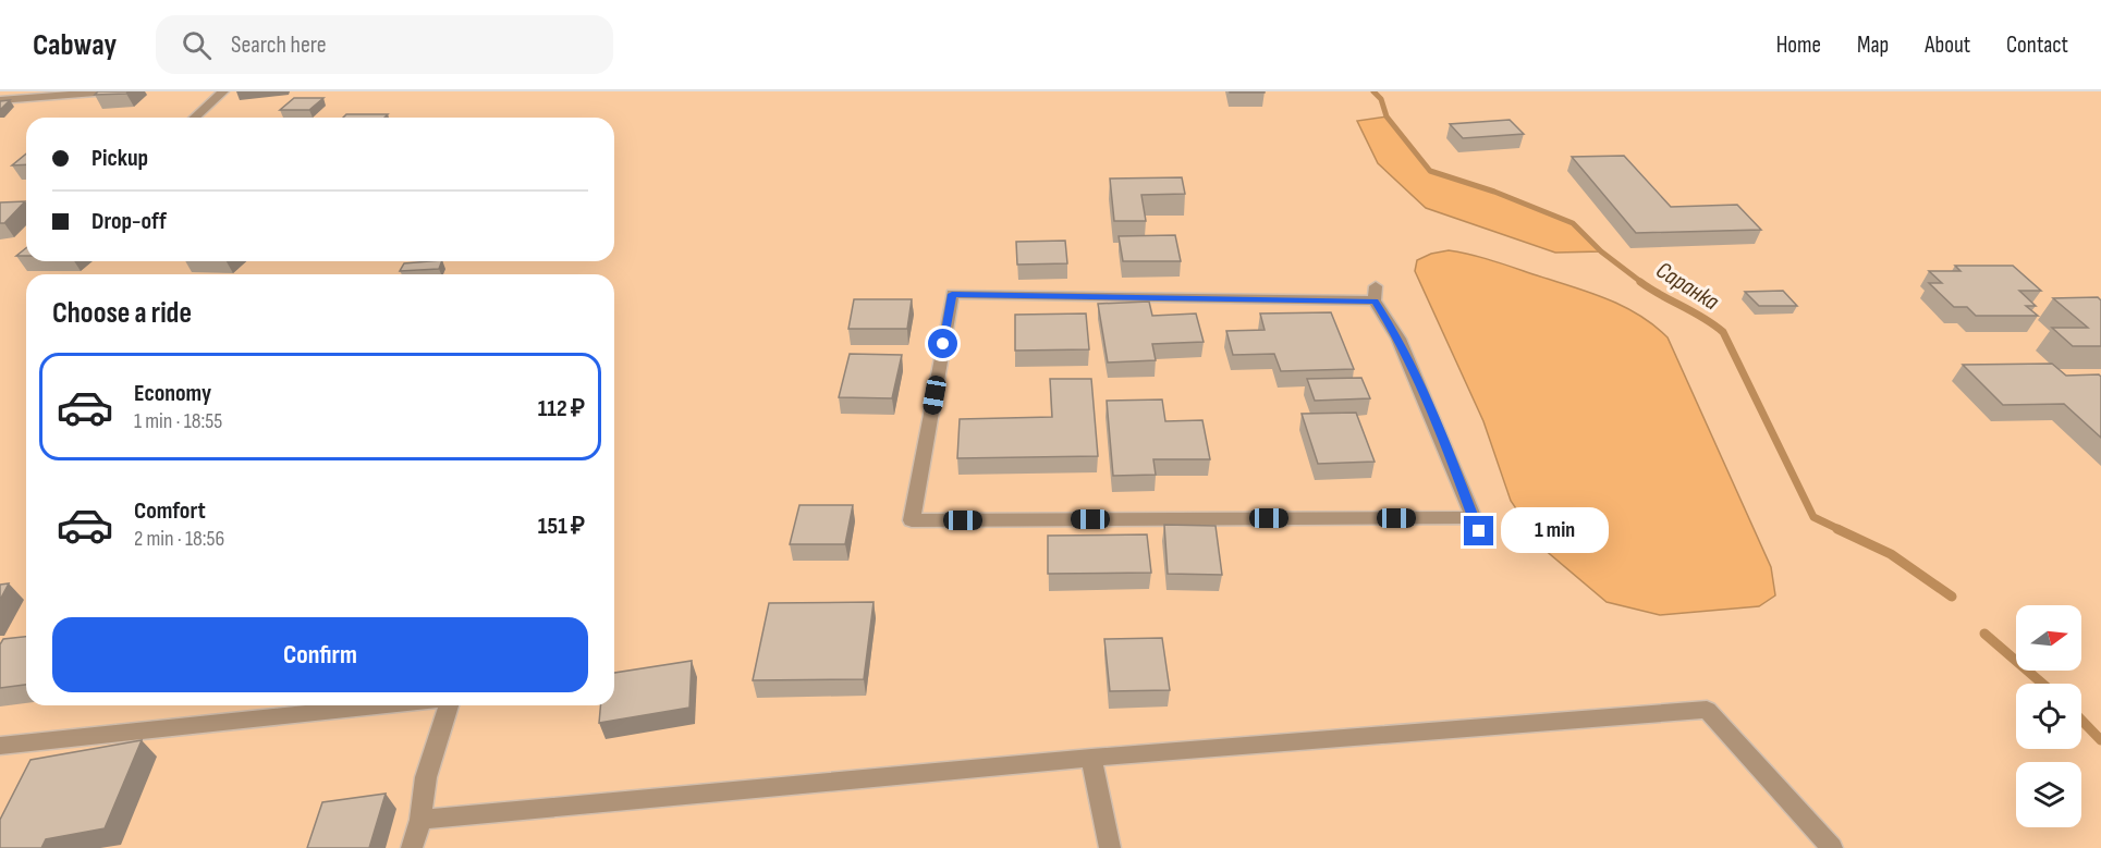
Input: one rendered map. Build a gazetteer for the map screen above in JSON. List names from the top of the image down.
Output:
{
  "water": ["Саранка"],
  "north": "right",
  "page": {
    "header": "Cabway",
    "search": "Search here",
    "nav": [
      "Home",
      "Map",
      "About",
      "Contact"
    ],
    "banner": ["Pickup", "Drop-off"],
    "heading": "Choose a ride",
    "list": [
      {
        "name": "Economy",
        "note": "1 min · 18:55",
        "value": "112 ₽"
      },
      {
        "name": "Comfort",
        "note": "2 min · 18:56",
        "value": "151 ₽"
      }
    ],
    "bubble": "1 min",
    "buttons": "Confirm"
  }
}
